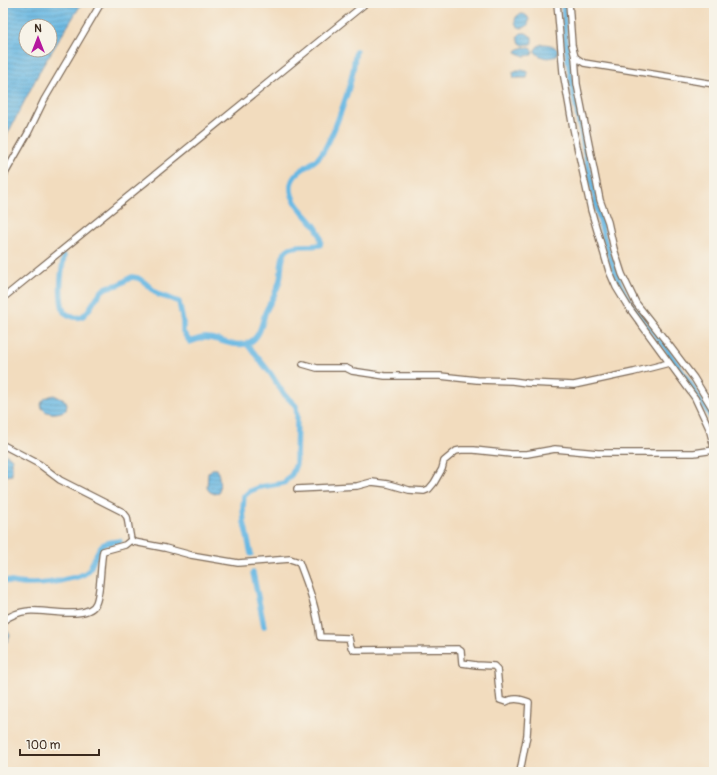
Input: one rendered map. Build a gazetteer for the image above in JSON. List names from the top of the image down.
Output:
{
  "scale_bar": "100 m",
  "north": "top"
}
